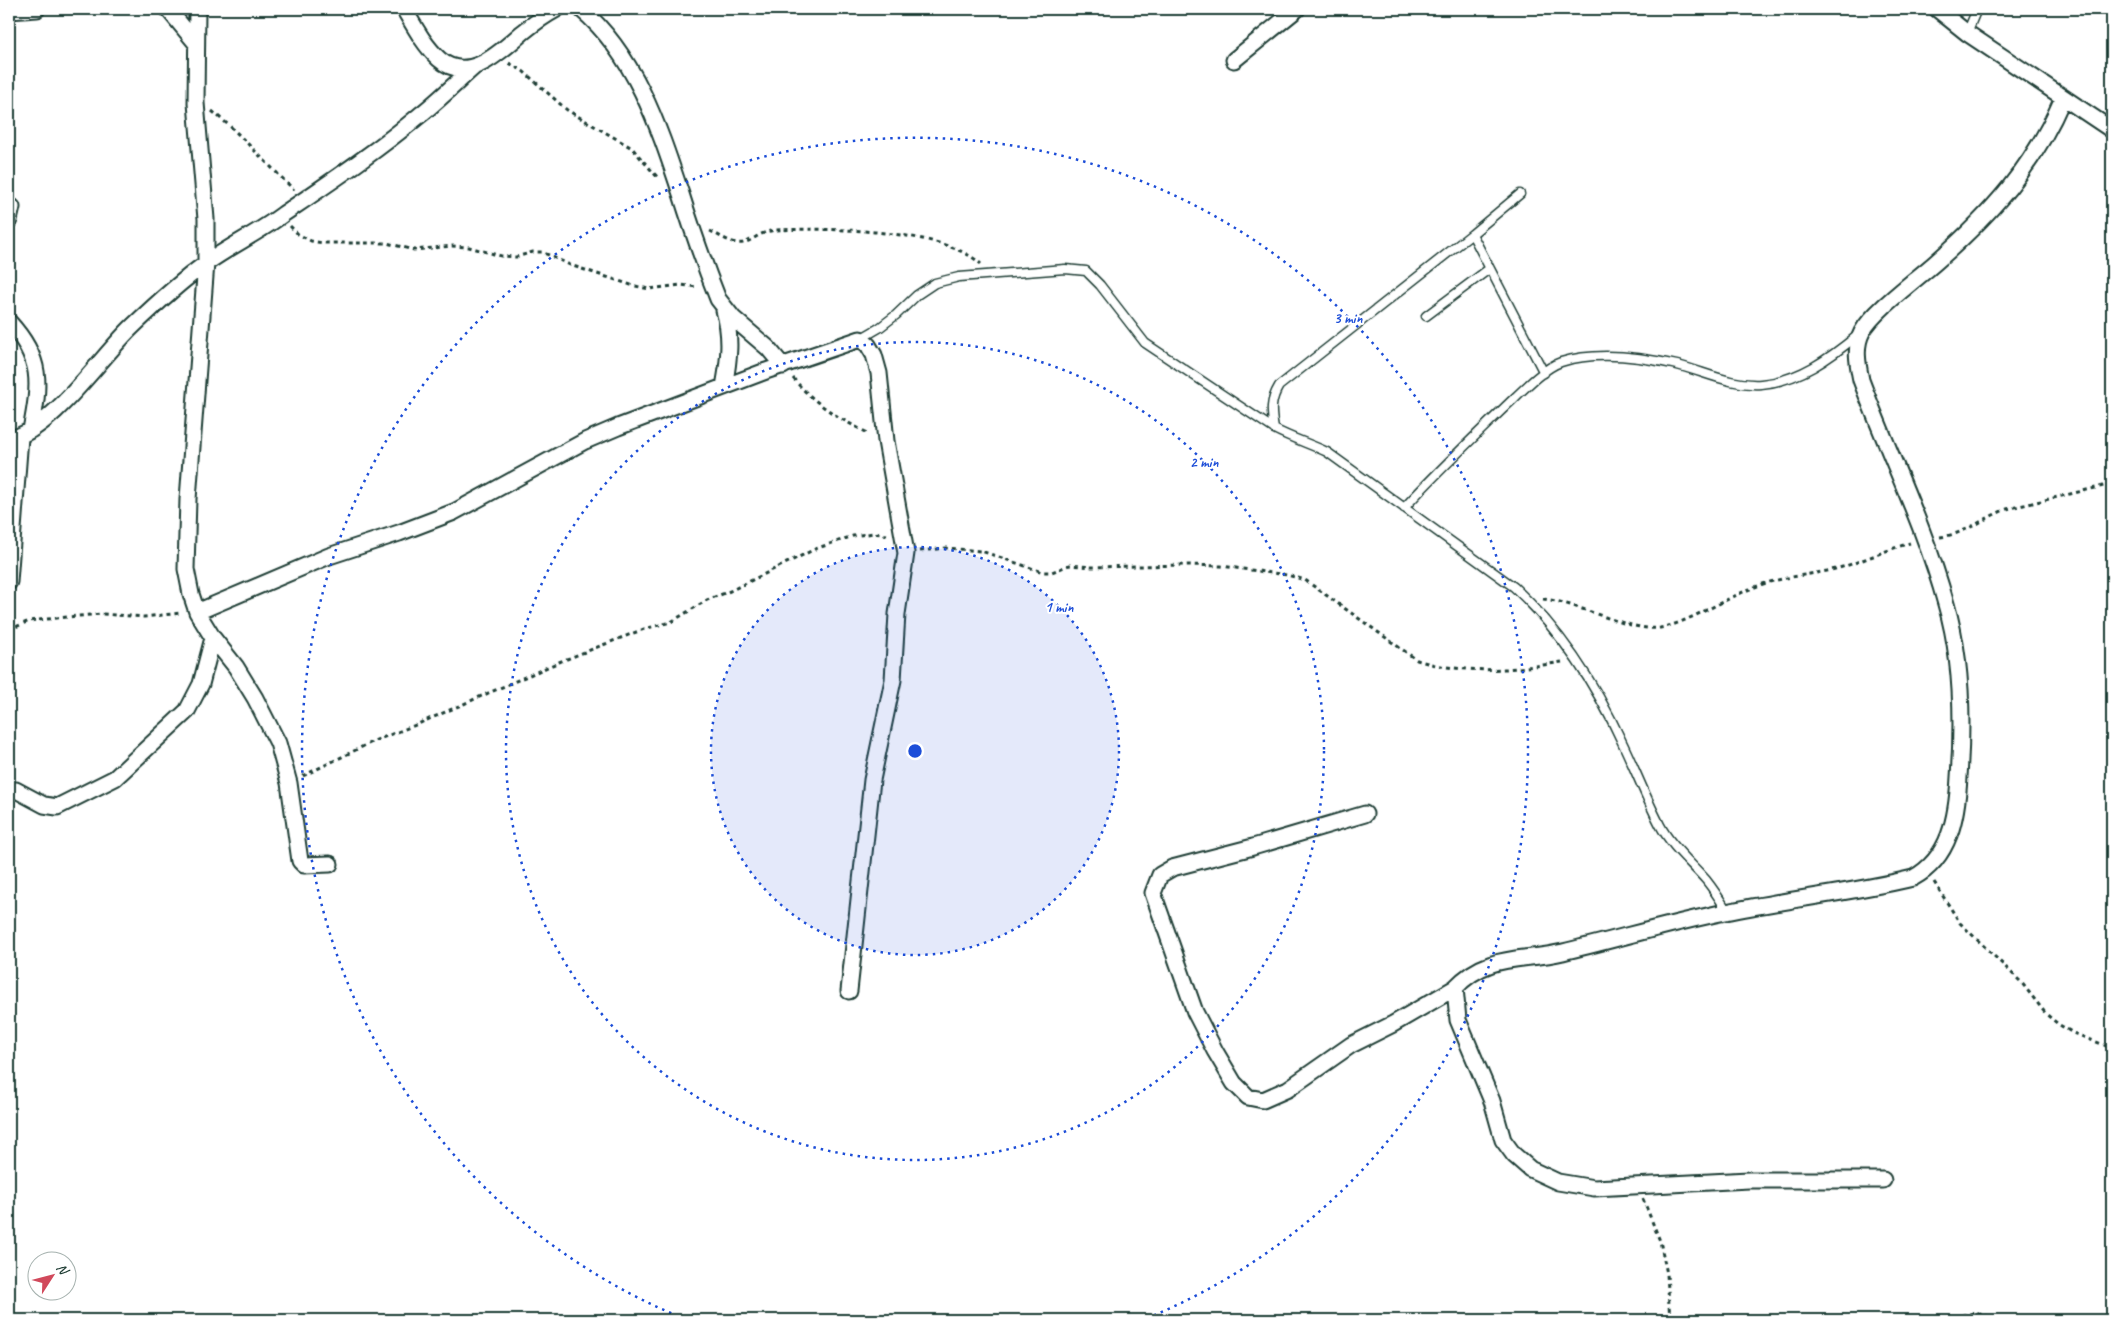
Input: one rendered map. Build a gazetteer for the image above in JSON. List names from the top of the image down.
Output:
{
  "north": "top right",
  "rings": ["3 min", "2 min", "1 min"]
}
